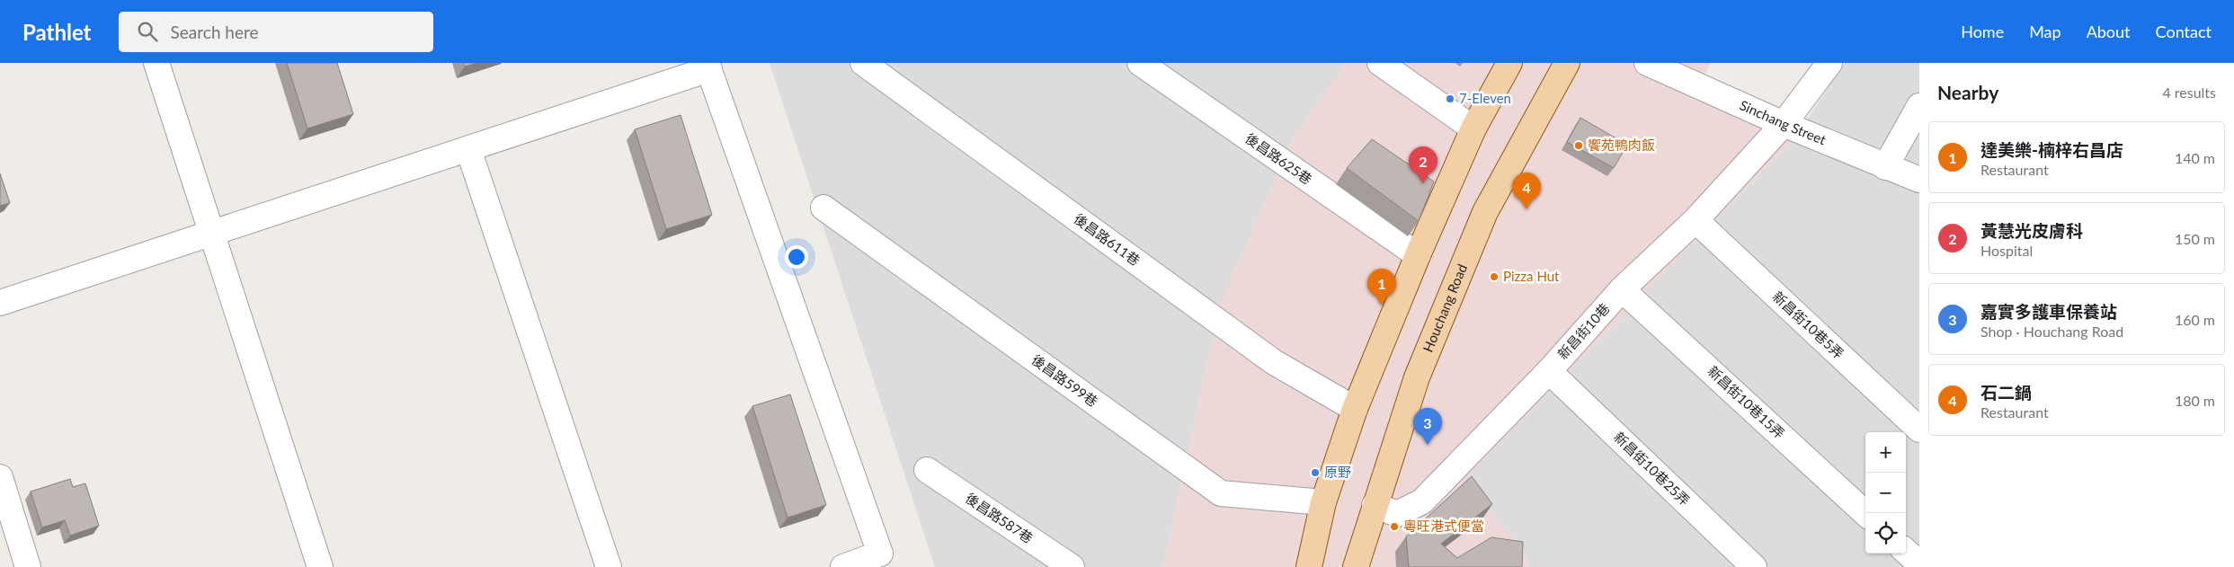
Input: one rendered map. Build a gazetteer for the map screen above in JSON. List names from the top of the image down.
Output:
{
  "streets": {
    "main road": ["Houchang Road"],
    "street": [
      "Sinchang Street",
      "後昌路625巷",
      "後昌路611巷",
      "新昌街10巷5弄",
      "新昌街10巷",
      "後昌路599巷",
      "新昌街10巷15弄",
      "新昌街10巷25弄",
      "後昌路587巷"
    ]
  },
  "crossings": [
    ["Sinchang Street", "新昌街10巷"],
    ["Houchang Road", "新昌街10巷"],
    ["新昌街10巷5弄", "新昌街10巷"],
    ["新昌街10巷", "新昌街10巷15弄"],
    ["新昌街10巷", "新昌街10巷25弄"]
  ],
  "places": [
    "7-Eleven",
    "饗苑鴨肉飯",
    "Pizza Hut",
    "原野",
    "粵旺港式便當"
  ],
  "page": {
    "header": "Pathlet",
    "search": "Search here",
    "nav": [
      "Home",
      "Map",
      "About",
      "Contact"
    ],
    "heading": ["Nearby", "4 results"],
    "list": [
      {
        "mark": "1",
        "name": "達美樂-楠梓右昌店",
        "note": "Restaurant",
        "value": "140 m"
      },
      {
        "mark": "2",
        "name": "黃慧光皮膚科",
        "note": "Hospital",
        "value": "150 m"
      },
      {
        "mark": "3",
        "name": "嘉實多護車保養站",
        "note": "Shop · Houchang Road",
        "value": "160 m"
      },
      {
        "mark": "4",
        "name": "石二鍋",
        "note": "Restaurant",
        "value": "180 m"
      }
    ],
    "pins": [
      "2",
      "4",
      "1",
      "3"
    ],
    "map_buttons": ["+", "−"]
  }
}
